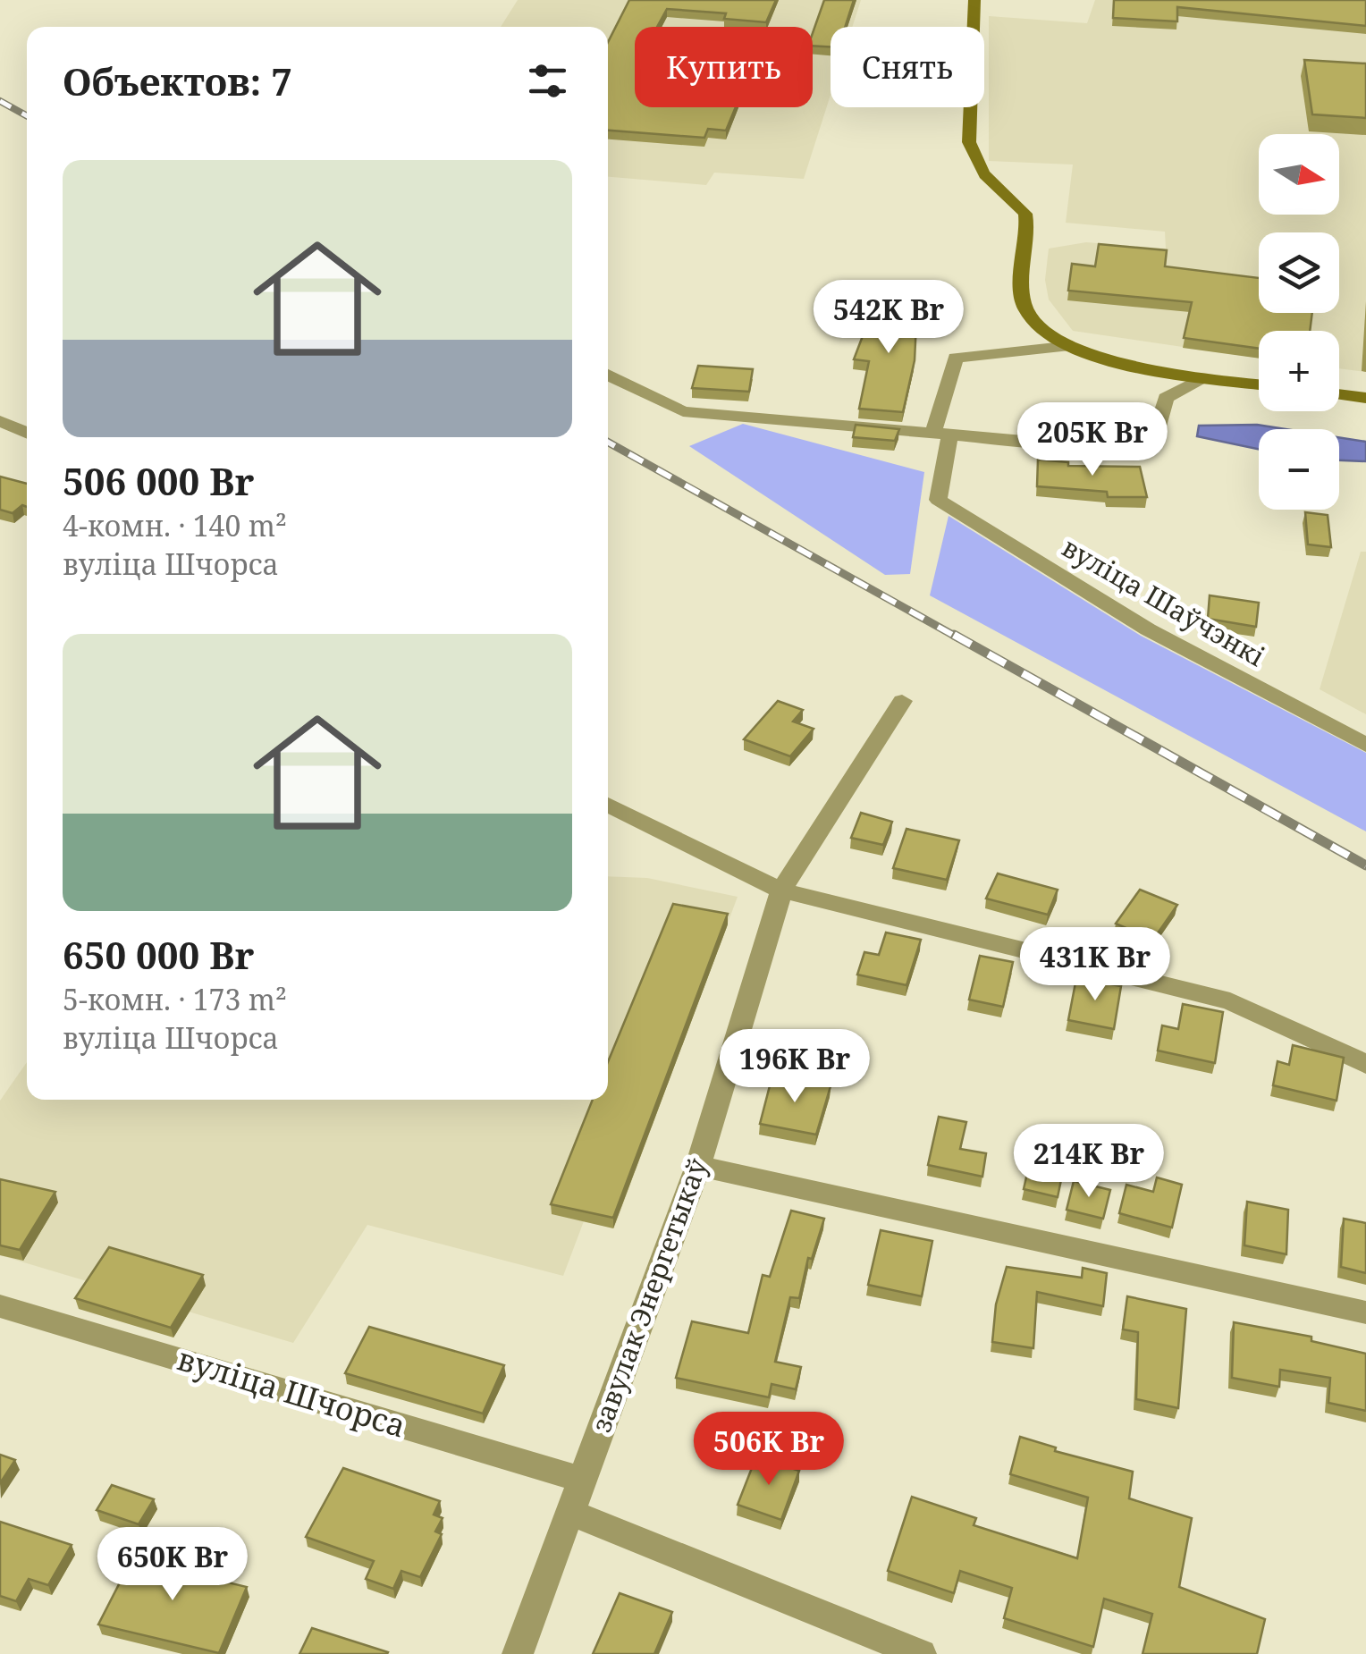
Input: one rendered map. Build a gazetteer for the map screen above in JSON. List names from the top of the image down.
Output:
{
  "streets": {
    "street": ["вуліца Шаўчэнкі", "завулак Энергетыкаў", "вуліца Шчорса"]
  },
  "crossings": [
    ["завулак Энергетыкаў", "вуліца Шчорса"]
  ],
  "north": "right",
  "page": {
    "chip": ["Купить", "Снять"],
    "heading": "Объектов: 7",
    "map_buttons": ["+", "−"],
    "list": [
      {
        "name": "506 000 Br",
        "note": "4-комн. · 140 m² · вуліца Шчорса"
      },
      {
        "name": "650 000 Br",
        "note": "5-комн. · 173 m² · вуліца Шчорса"
      }
    ],
    "price": [
      "542K Br",
      "205K Br",
      "431K Br",
      "196K Br",
      "214K Br",
      "506K Br",
      "650K Br"
    ]
  }
}
